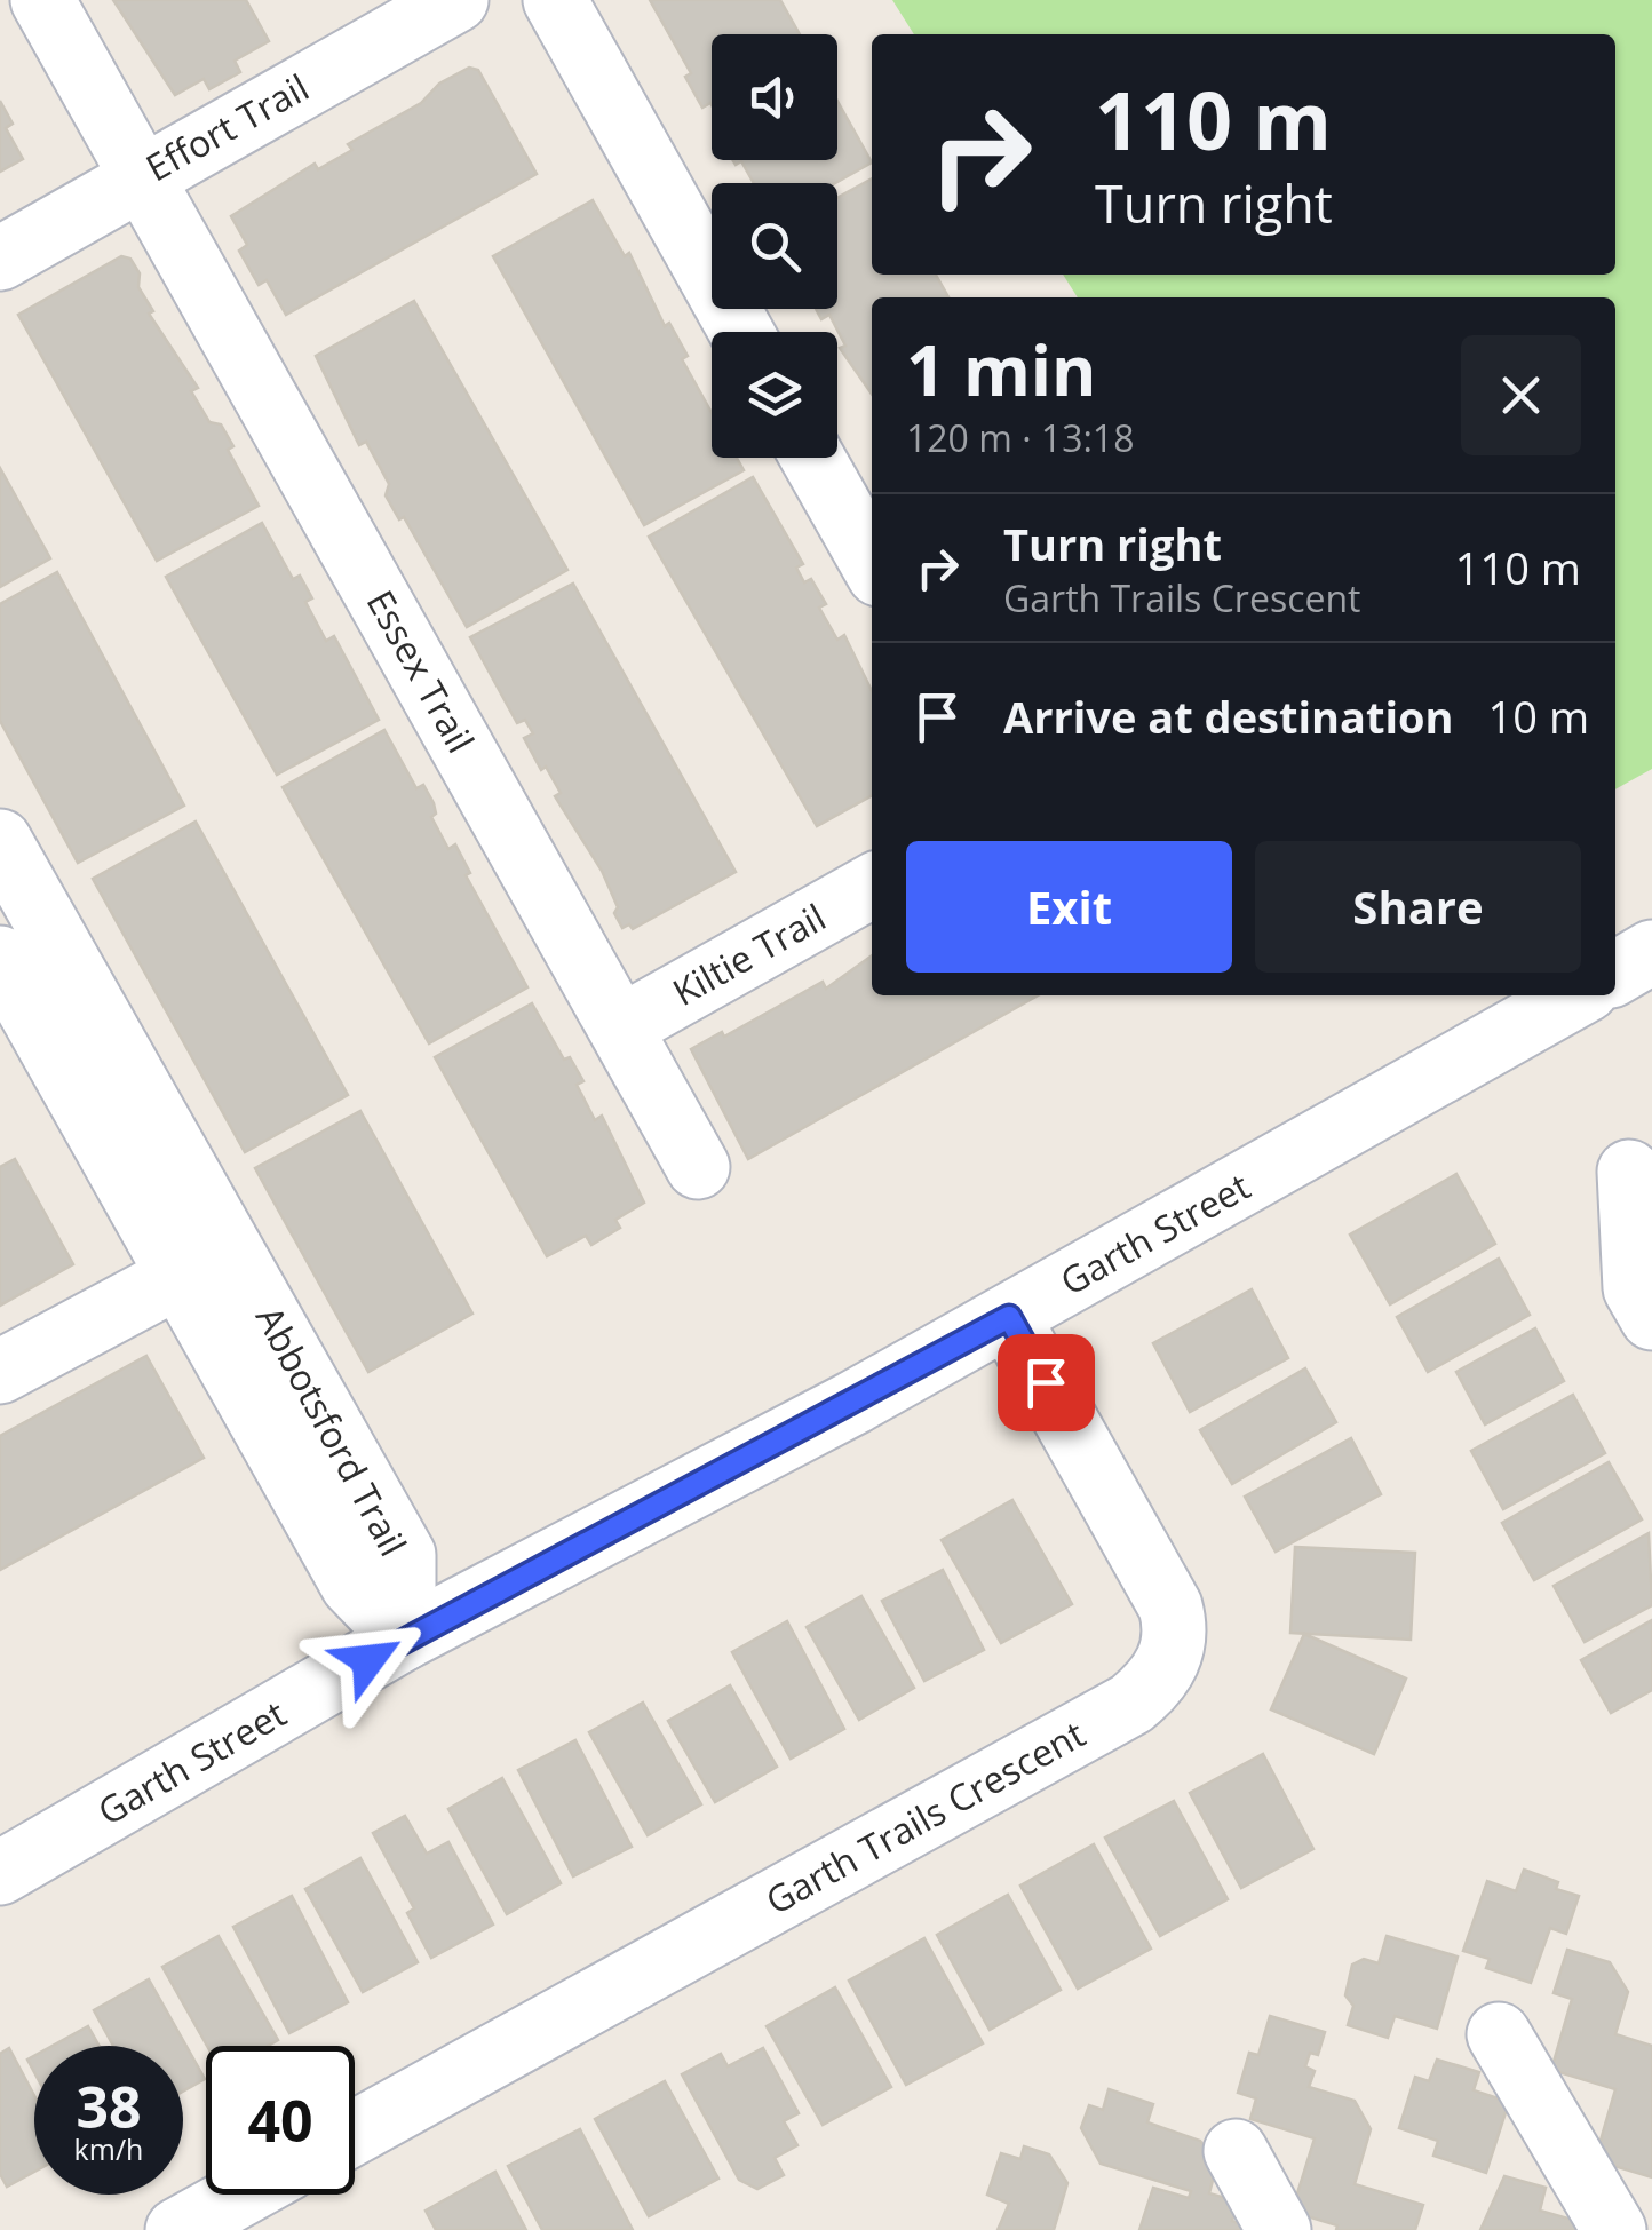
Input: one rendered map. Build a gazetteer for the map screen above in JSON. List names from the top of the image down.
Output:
{
  "streets": {
    "street": [
      "Effort Trail",
      "Essex Trail",
      "Kiltie Trail",
      "Garth Street",
      "Abbotsford Trail",
      "Garth Trails Crescent"
    ]
  },
  "crossings": [
    ["Effort Trail", "Essex Trail"],
    ["Essex Trail", "Kiltie Trail"],
    ["Garth Street", "Abbotsford Trail"],
    ["Garth Street", "Garth Trails Crescent"]
  ],
  "page": {
    "turn": ["110 m", "Turn right"],
    "heading": ["1 min", "120 m · 13:18"],
    "list": [
      {
        "name": "Turn right",
        "note": "Garth Trails Crescent",
        "value": "110 m"
      },
      {
        "name": "Arrive at destination",
        "value": "10 m"
      }
    ],
    "buttons": ["Exit", "Share"],
    "speed": "38 km/h",
    "limit": "40"
  }
}
